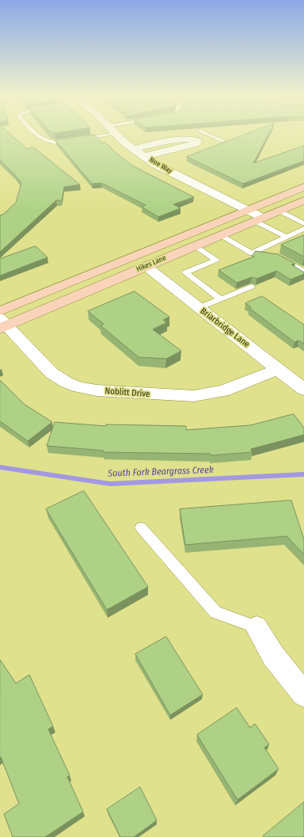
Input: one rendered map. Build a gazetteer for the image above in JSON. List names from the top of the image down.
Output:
{
  "streets": {
    "main road": ["Hikes Lane"],
    "street": ["Noe Way", "Briarbridge Lane", "Noblitt Drive"]
  },
  "crossings": [
    ["Noe Way", "Hikes Lane"],
    ["Hikes Lane", "Briarbridge Lane"],
    ["Hikes Lane", "Noblitt Drive"],
    ["Briarbridge Lane", "Noblitt Drive"]
  ],
  "water": ["South Fork Beargrass Creek"]
}
